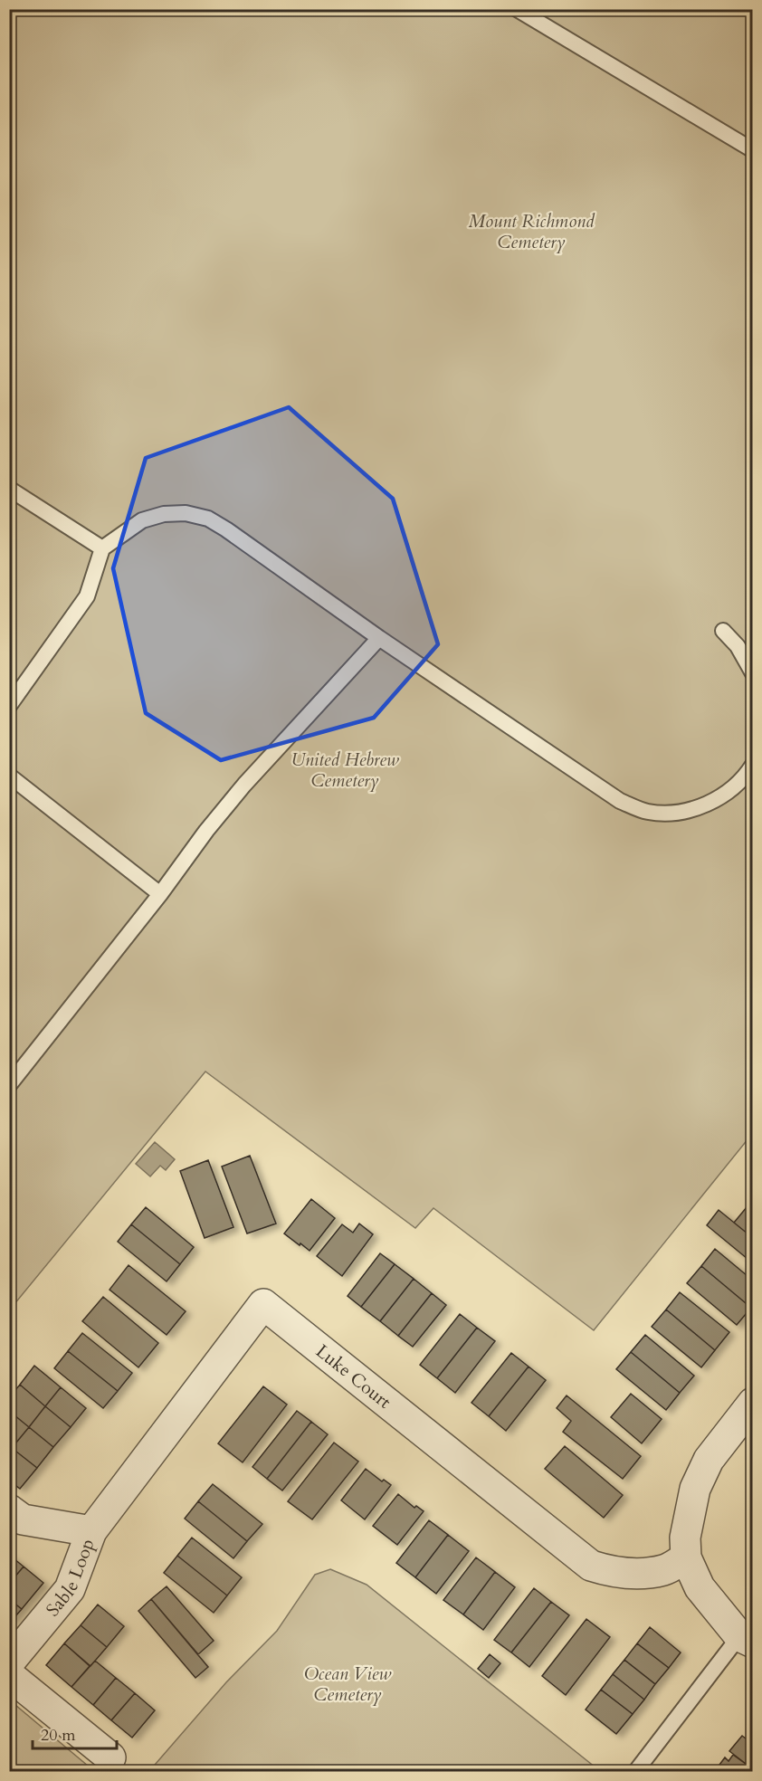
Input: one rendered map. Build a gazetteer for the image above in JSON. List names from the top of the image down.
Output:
{
  "streets": {
    "street": ["Luke Court", "Sable Loop"]
  },
  "crossings": [
    ["Luke Court", "Sable Loop"]
  ],
  "parks": ["Mount Richmond Cemetery", "United Hebrew Cemetery", "Ocean View Cemetery"],
  "scale_bar": "20 m"
}
